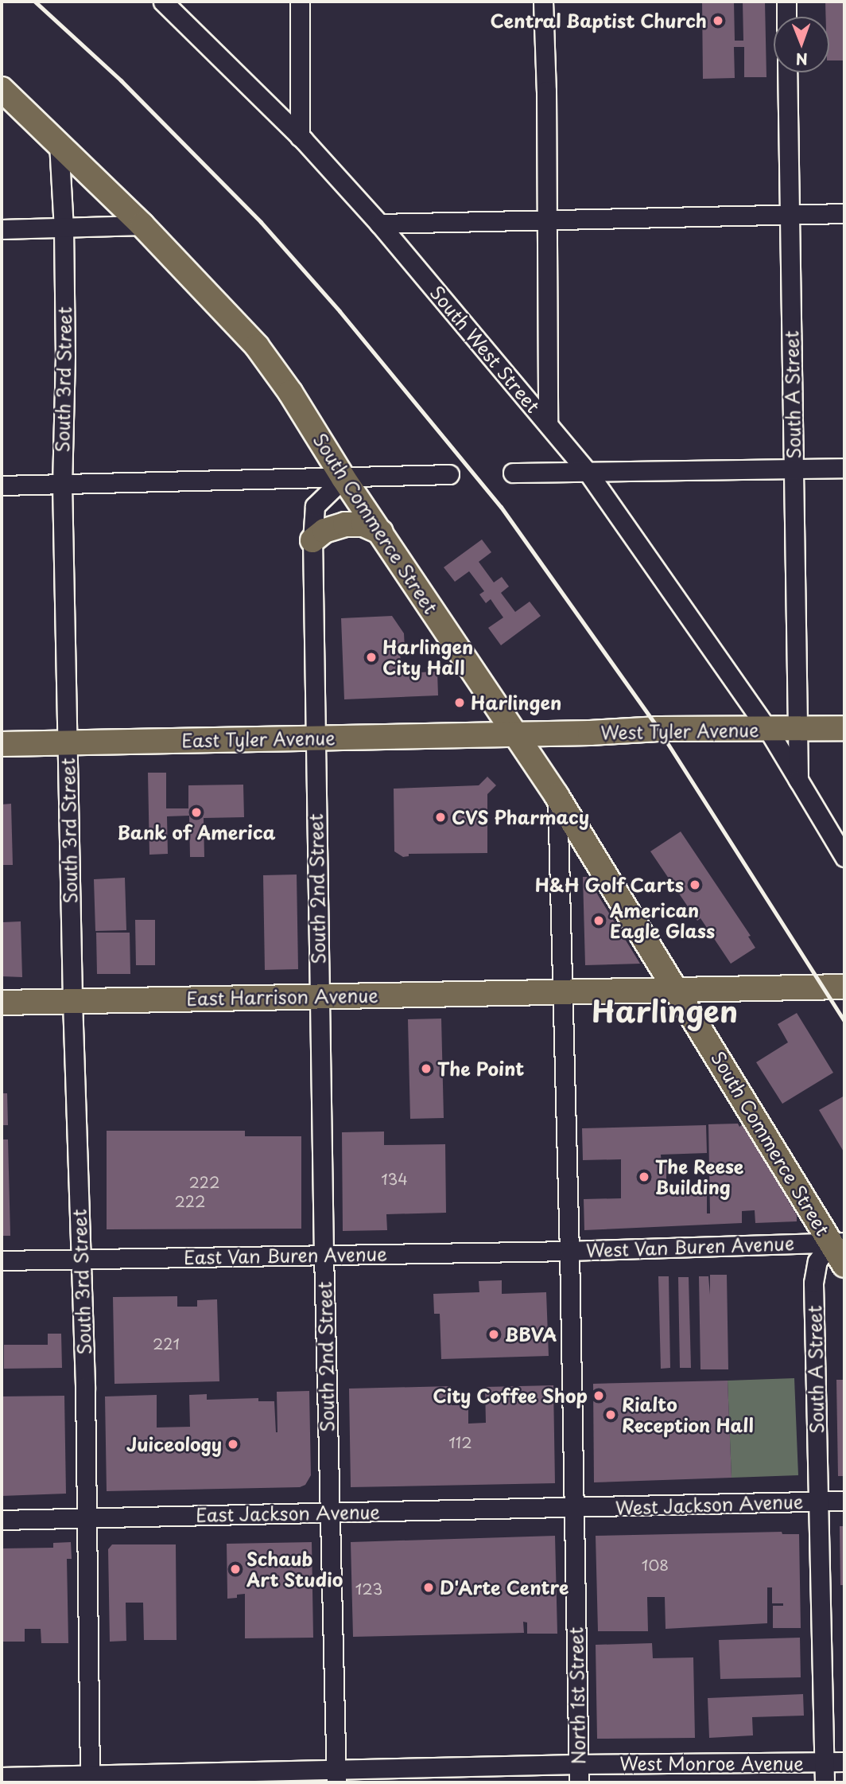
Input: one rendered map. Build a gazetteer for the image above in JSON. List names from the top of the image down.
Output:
{
  "streets": {
    "main road": [
      "South Commerce Street",
      "West Tyler Avenue",
      "East Tyler Avenue",
      "East Harrison Avenue"
    ],
    "street": [
      "South West Street",
      "South 3rd Street",
      "South A Street",
      "South 2nd Street",
      "West Van Buren Avenue",
      "East Van Buren Avenue",
      "West Jackson Avenue",
      "East Jackson Avenue",
      "North 1st Street",
      "West Monroe Avenue"
    ]
  },
  "crossings": [
    ["South West Street", "West Tyler Avenue"],
    ["South 3rd Street", "South Commerce Street"],
    ["South 3rd Street", "East Tyler Avenue"],
    ["South 3rd Street", "East Harrison Avenue"],
    ["South 3rd Street", "East Van Buren Avenue"],
    ["South 3rd Street", "East Jackson Avenue"],
    ["South 3rd Street", "West Monroe Avenue"],
    ["South A Street", "South Commerce Street"],
    ["South A Street", "West Tyler Avenue"],
    ["South A Street", "West Van Buren Avenue"],
    ["South A Street", "West Jackson Avenue"],
    ["South A Street", "West Monroe Avenue"],
    ["South Commerce Street", "West Tyler Avenue"],
    ["South Commerce Street", "East Tyler Avenue"],
    ["South Commerce Street", "South 2nd Street"],
    ["South Commerce Street", "East Harrison Avenue"],
    ["South Commerce Street", "West Van Buren Avenue"],
    ["South Commerce Street", "North 1st Street"],
    ["West Tyler Avenue", "East Tyler Avenue"],
    ["East Tyler Avenue", "South 2nd Street"],
    ["South 2nd Street", "East Harrison Avenue"],
    ["South 2nd Street", "East Van Buren Avenue"],
    ["South 2nd Street", "East Jackson Avenue"],
    ["South 2nd Street", "West Monroe Avenue"],
    ["East Harrison Avenue", "North 1st Street"],
    ["West Van Buren Avenue", "East Van Buren Avenue"],
    ["West Van Buren Avenue", "North 1st Street"],
    ["East Van Buren Avenue", "North 1st Street"],
    ["West Jackson Avenue", "East Jackson Avenue"],
    ["West Jackson Avenue", "North 1st Street"],
    ["East Jackson Avenue", "North 1st Street"],
    ["North 1st Street", "West Monroe Avenue"]
  ],
  "districts": ["Harlingen"],
  "places": [
    "Central Baptist Church",
    "Harlingen City Hall",
    "Harlingen",
    "Bank of America",
    "CVS Pharmacy",
    "H&H Golf Carts",
    "American Eagle Glass",
    "The Point",
    "The Reese Building",
    "BBVA",
    "City Coffee Shop",
    "Rialto Reception Hall",
    "Juiceology",
    "Schaub Art Studio",
    "D'Arte Centre"
  ],
  "house_numbers": [
    "134",
    "222",
    "222",
    "221",
    "112",
    "108",
    "123"
  ],
  "north": "bottom"
}
